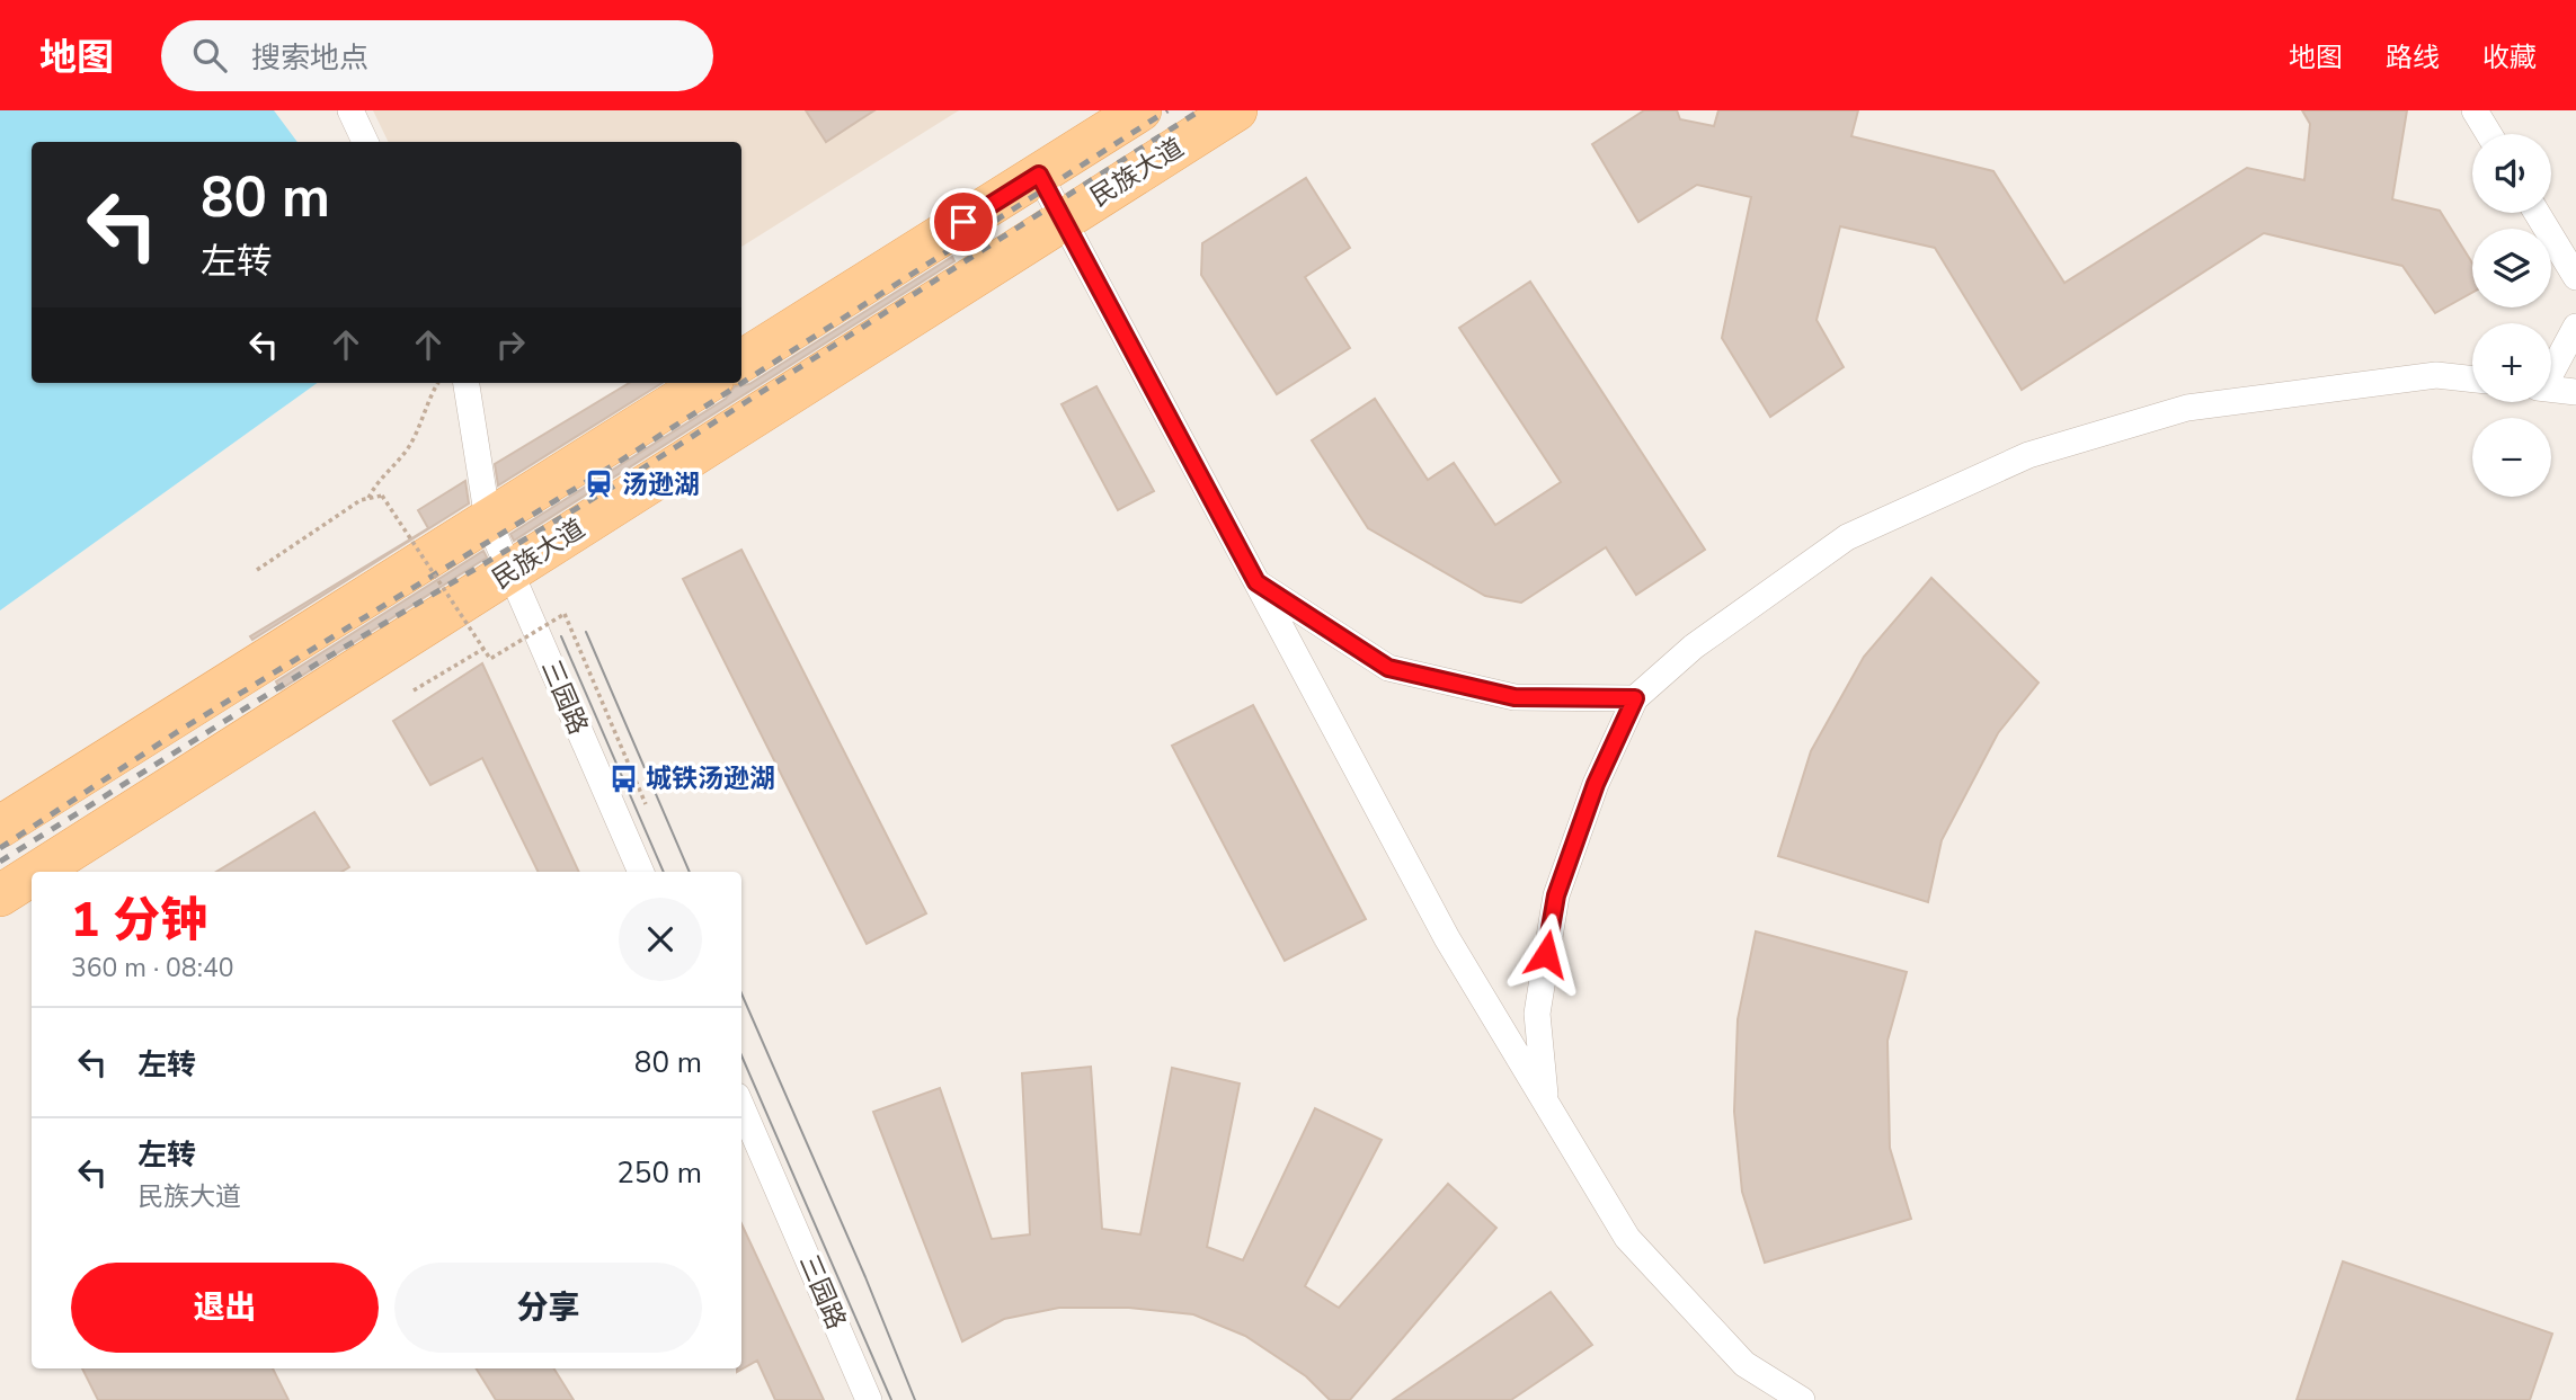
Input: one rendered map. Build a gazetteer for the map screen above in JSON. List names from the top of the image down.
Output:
{
  "streets": {
    "main road": ["民族大道"],
    "street": ["三园路"]
  },
  "crossings": [
    ["民族大道", "三园路"]
  ],
  "places": {
    "station": ["汤逊湖"],
    "bus stop": ["城铁汤逊湖"]
  },
  "page": {
    "header": "地图",
    "search": "搜索地点",
    "nav": ["地图", "路线", "收藏"],
    "map_buttons": ["+", "−"],
    "turn": ["80 m", "左转"],
    "heading": ["1 分钟", "360 m · 08:40"],
    "list": [
      {
        "name": "左转",
        "value": "80 m"
      },
      {
        "name": "左转",
        "note": "民族大道",
        "value": "250 m"
      }
    ],
    "buttons": ["退出", "分享"]
  }
}
